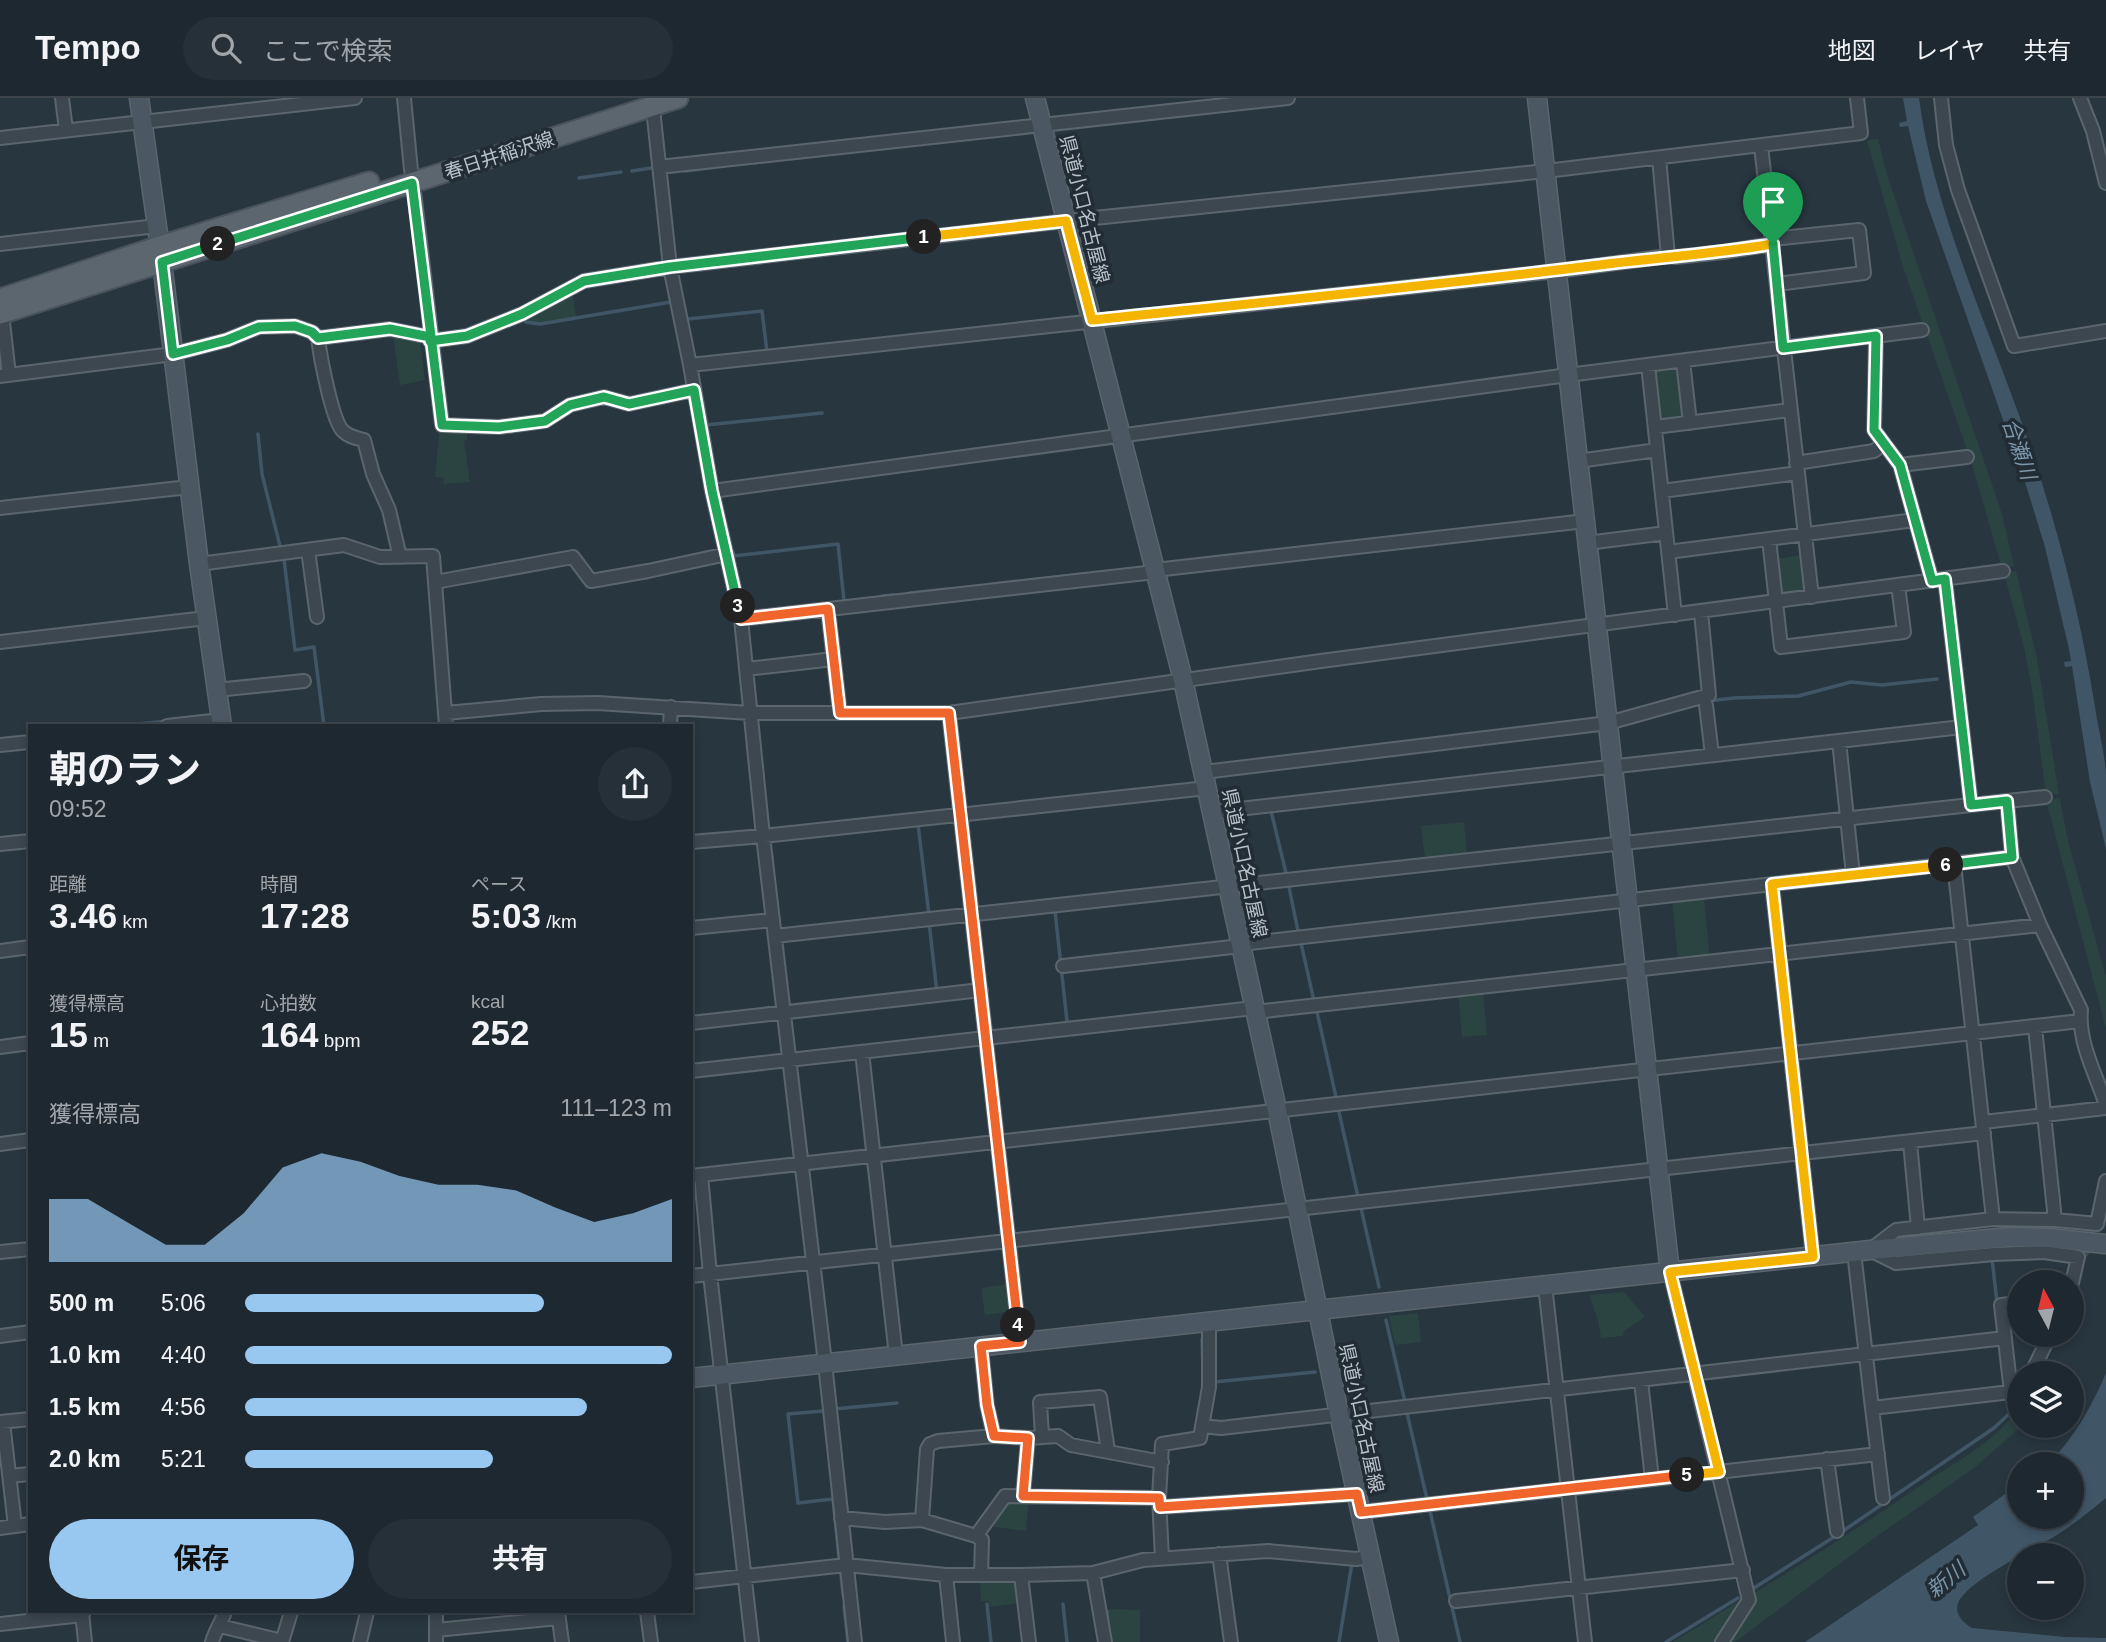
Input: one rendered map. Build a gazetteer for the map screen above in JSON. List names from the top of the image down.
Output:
{
  "streets": {
    "main road": ["春日井稲沢線"],
    "street": ["県道小口名古屋線"]
  },
  "water": ["合瀬川", "新川"],
  "north": "top",
  "page": {
    "header": "Tempo",
    "search": "ここで検索",
    "nav": ["地図", "レイヤ", "共有"],
    "pins": [
      "1",
      "2",
      "3",
      "6",
      "4",
      "5"
    ],
    "heading": ["朝のラン", "09:52"],
    "stats": [
      ["距離", "3.46 km"],
      ["時間", "17:28"],
      ["ペース", "5:03 /km"],
      ["獲得標高", "15 m"],
      ["心拍数", "164 bpm"],
      ["kcal", "252"]
    ],
    "chart": ["獲得標高", "111–123 m"],
    "map_buttons": ["+", "−"],
    "list": [
      {
        "name": "500 m",
        "note": "5:06"
      },
      {
        "name": "1.0 km",
        "note": "4:40"
      },
      {
        "name": "1.5 km",
        "note": "4:56"
      },
      {
        "name": "2.0 km",
        "note": "5:21"
      }
    ],
    "buttons": ["保存", "共有"]
  }
}
